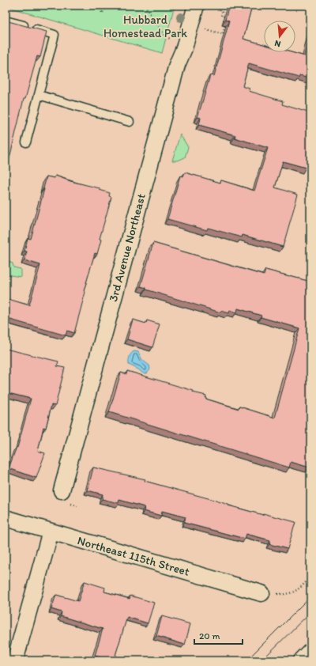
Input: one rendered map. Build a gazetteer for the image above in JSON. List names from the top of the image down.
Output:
{
  "streets": {
    "street": ["3rd Avenue Northeast", "Northeast 115th Street"]
  },
  "parks": ["Hubbard Homestead Park"],
  "scale_bar": "20 m",
  "north": "bottom"
}
